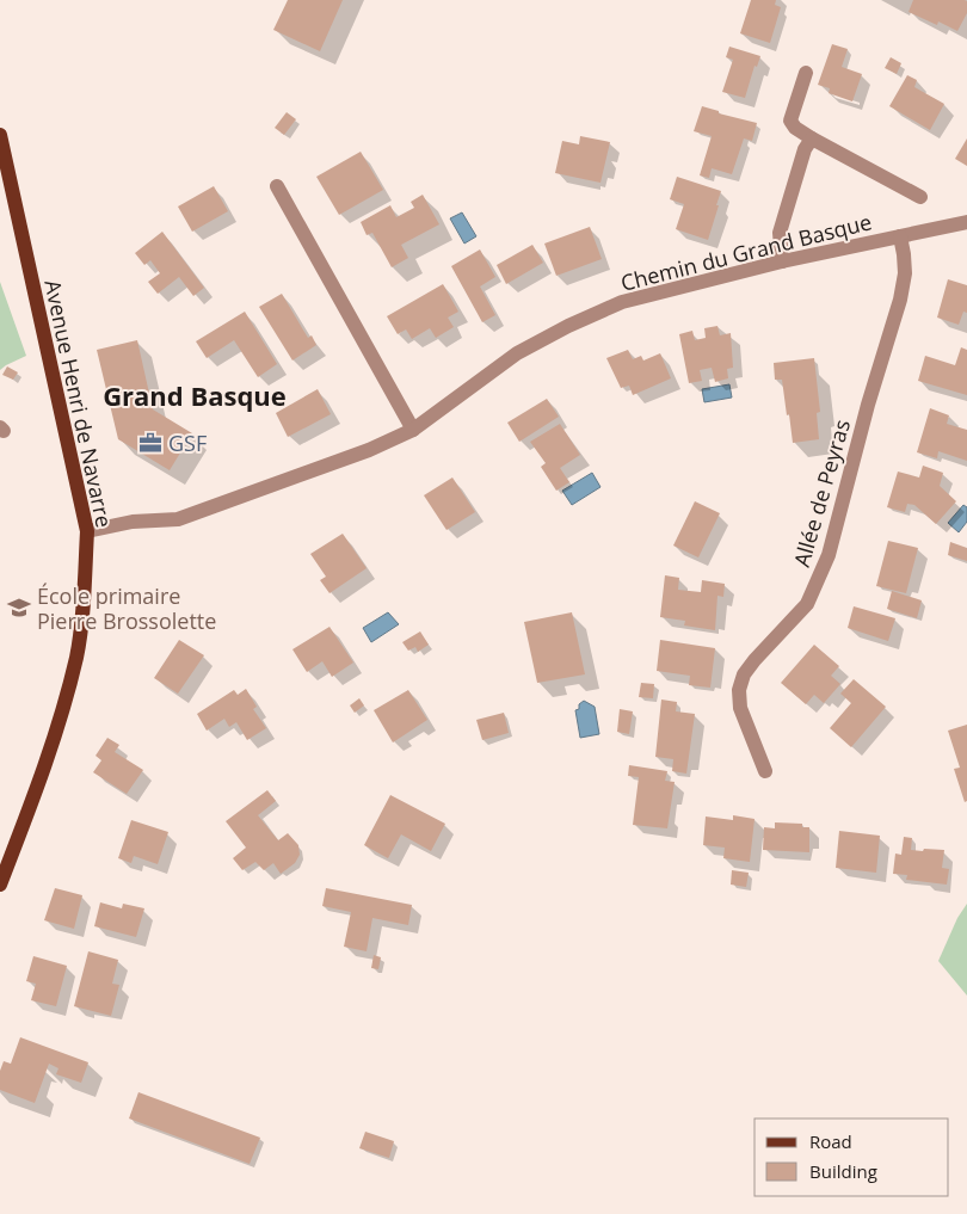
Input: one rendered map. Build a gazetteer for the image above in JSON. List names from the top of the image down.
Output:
{
  "streets": {
    "main road": ["Avenue Henri de Navarre"],
    "street": ["Chemin du Grand Basque", "Allée de Peyras"]
  },
  "crossings": [
    ["Chemin du Grand Basque", "Avenue Henri de Navarre"],
    ["Chemin du Grand Basque", "Allée de Peyras"]
  ],
  "districts": ["Grand Basque"],
  "places": {
    "office": ["GSF"],
    "school or university": ["École primaire Pierre Brossolette"]
  },
  "legend": ["Road", "Building"]
}
